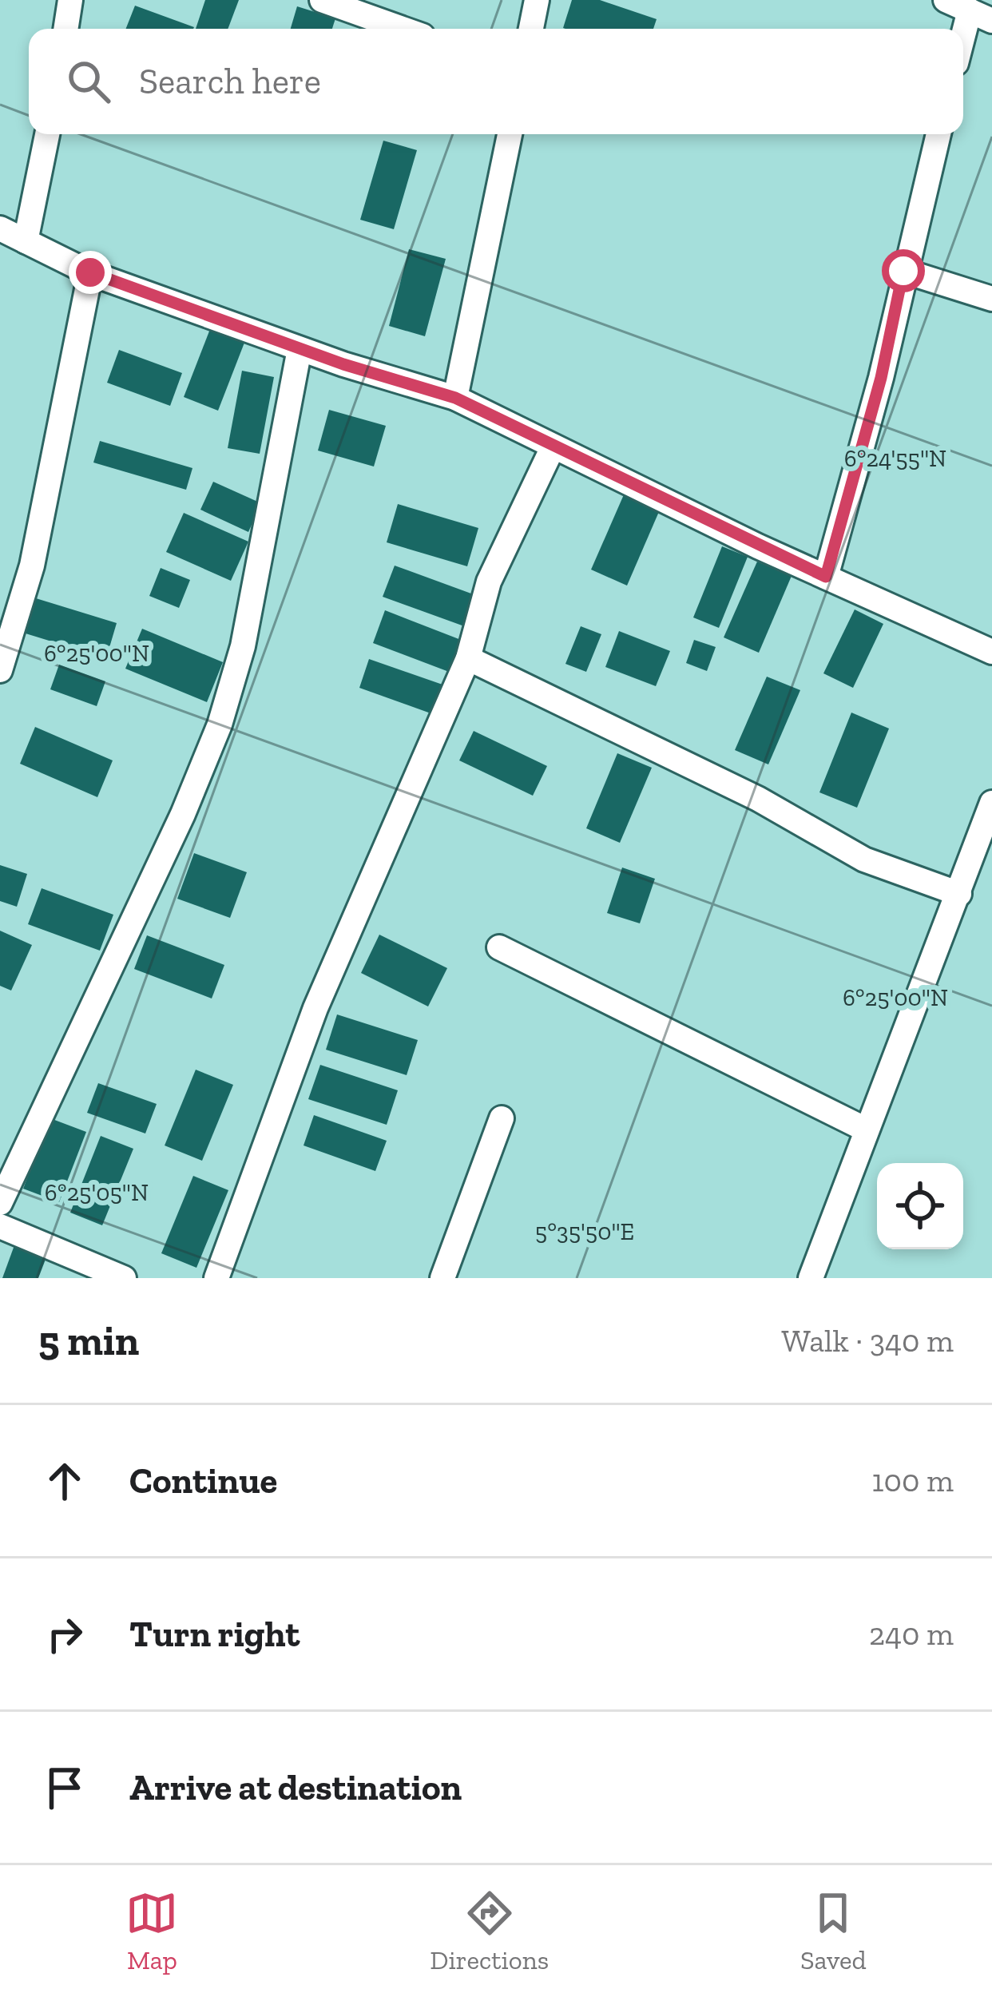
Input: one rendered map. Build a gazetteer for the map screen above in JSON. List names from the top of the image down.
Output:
{
  "page": {
    "search": "Search here",
    "heading": ["5 min", "Walk · 340 m"],
    "list": [
      ["Continue", "100 m"],
      ["Turn right", "240 m"],
      "Arrive at destination"
    ],
    "nav": ["Map", "Directions", "Saved"]
  },
  "coordinates": [
    "6°24'55\"N",
    "6°25'00\"N",
    "6°25'05\"N",
    "5°35'50\"E"
  ]
}
